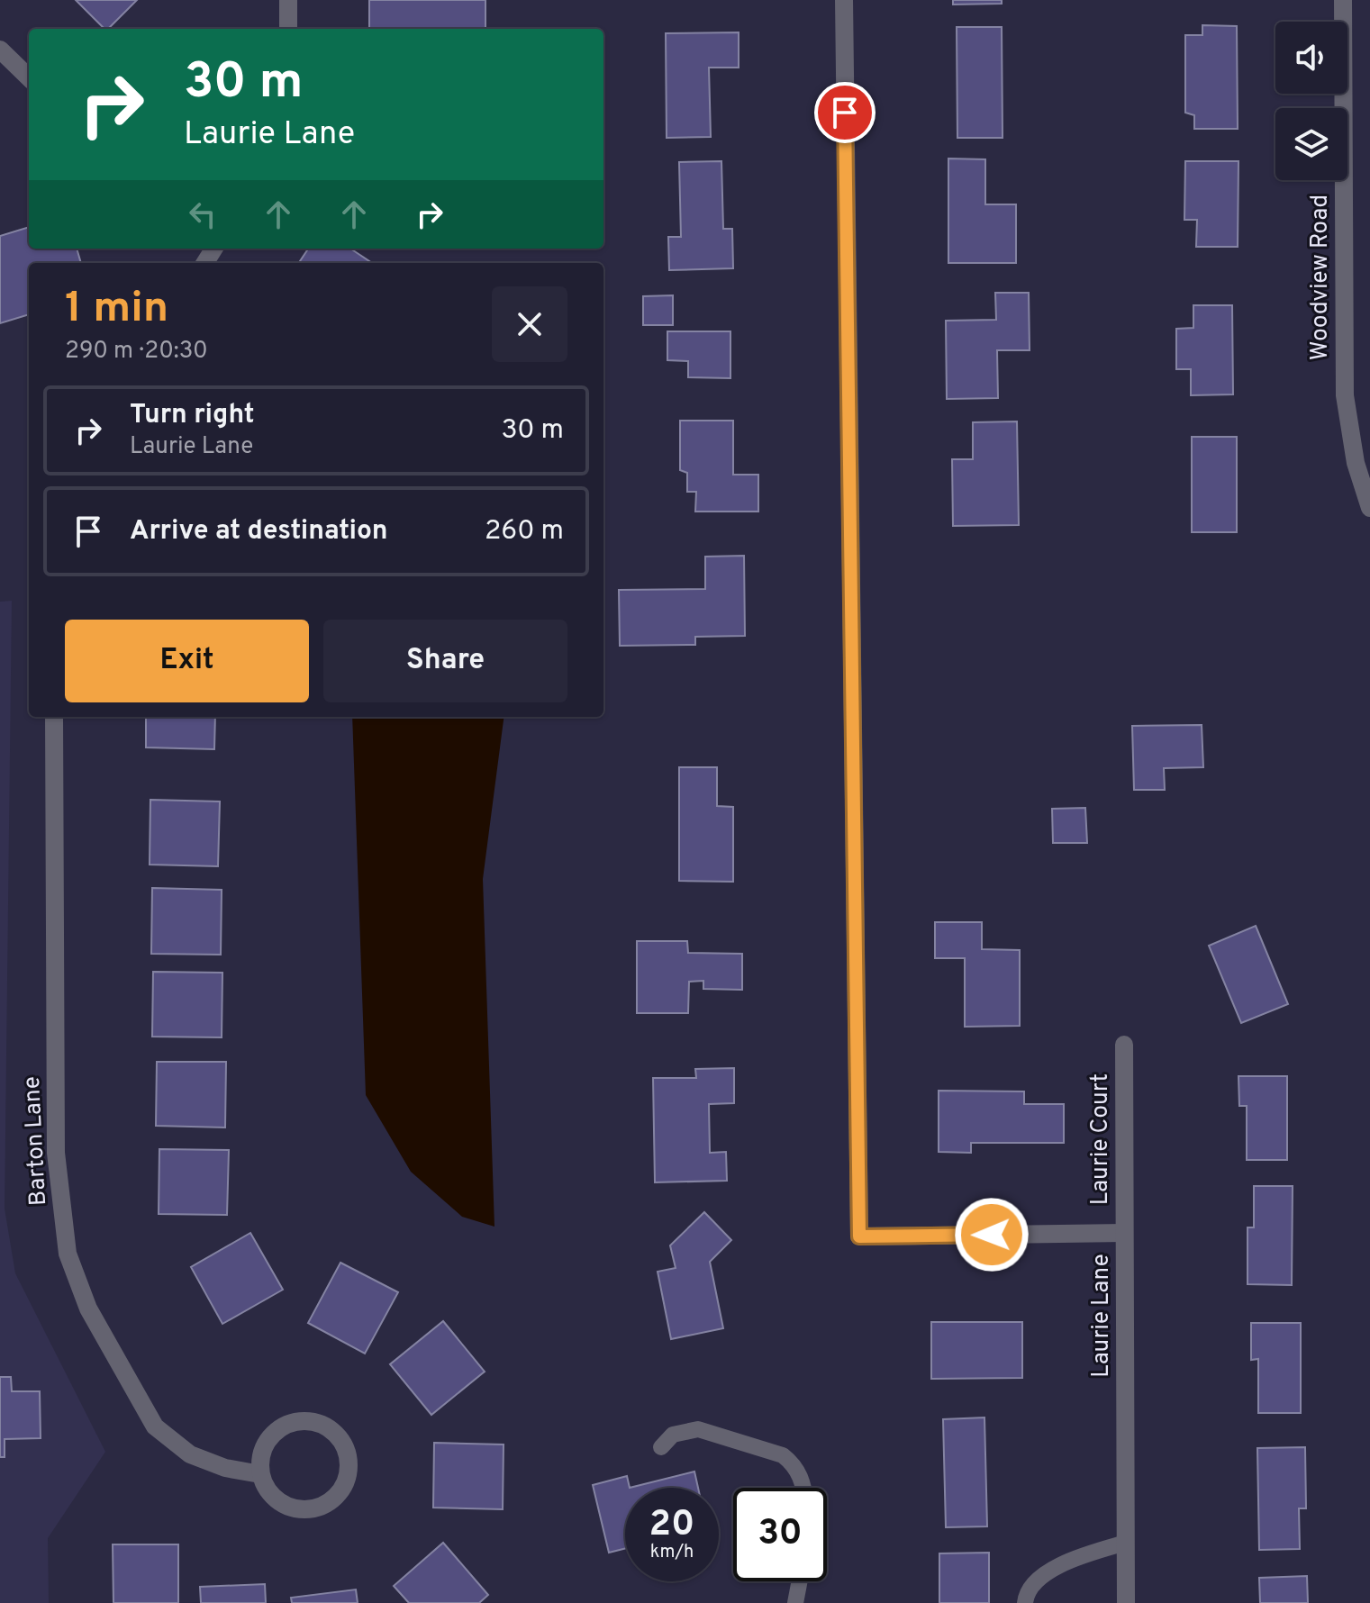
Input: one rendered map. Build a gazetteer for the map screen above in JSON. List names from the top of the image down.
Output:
{
  "streets": {
    "street": [
      "Woodview Road",
      "Laurie Court",
      "Barton Lane",
      "Laurie Lane"
    ]
  },
  "crossings": [
    ["Laurie Court", "Laurie Lane"]
  ],
  "page": {
    "turn": ["30 m", "Laurie Lane"],
    "heading": ["1 min", "290 m · 20:30"],
    "list": [
      {
        "name": "Turn right",
        "note": "Laurie Lane",
        "value": "30 m"
      },
      {
        "name": "Arrive at destination",
        "value": "260 m"
      }
    ],
    "buttons": ["Exit", "Share"],
    "speed": "20 km/h",
    "limit": "30"
  }
}
